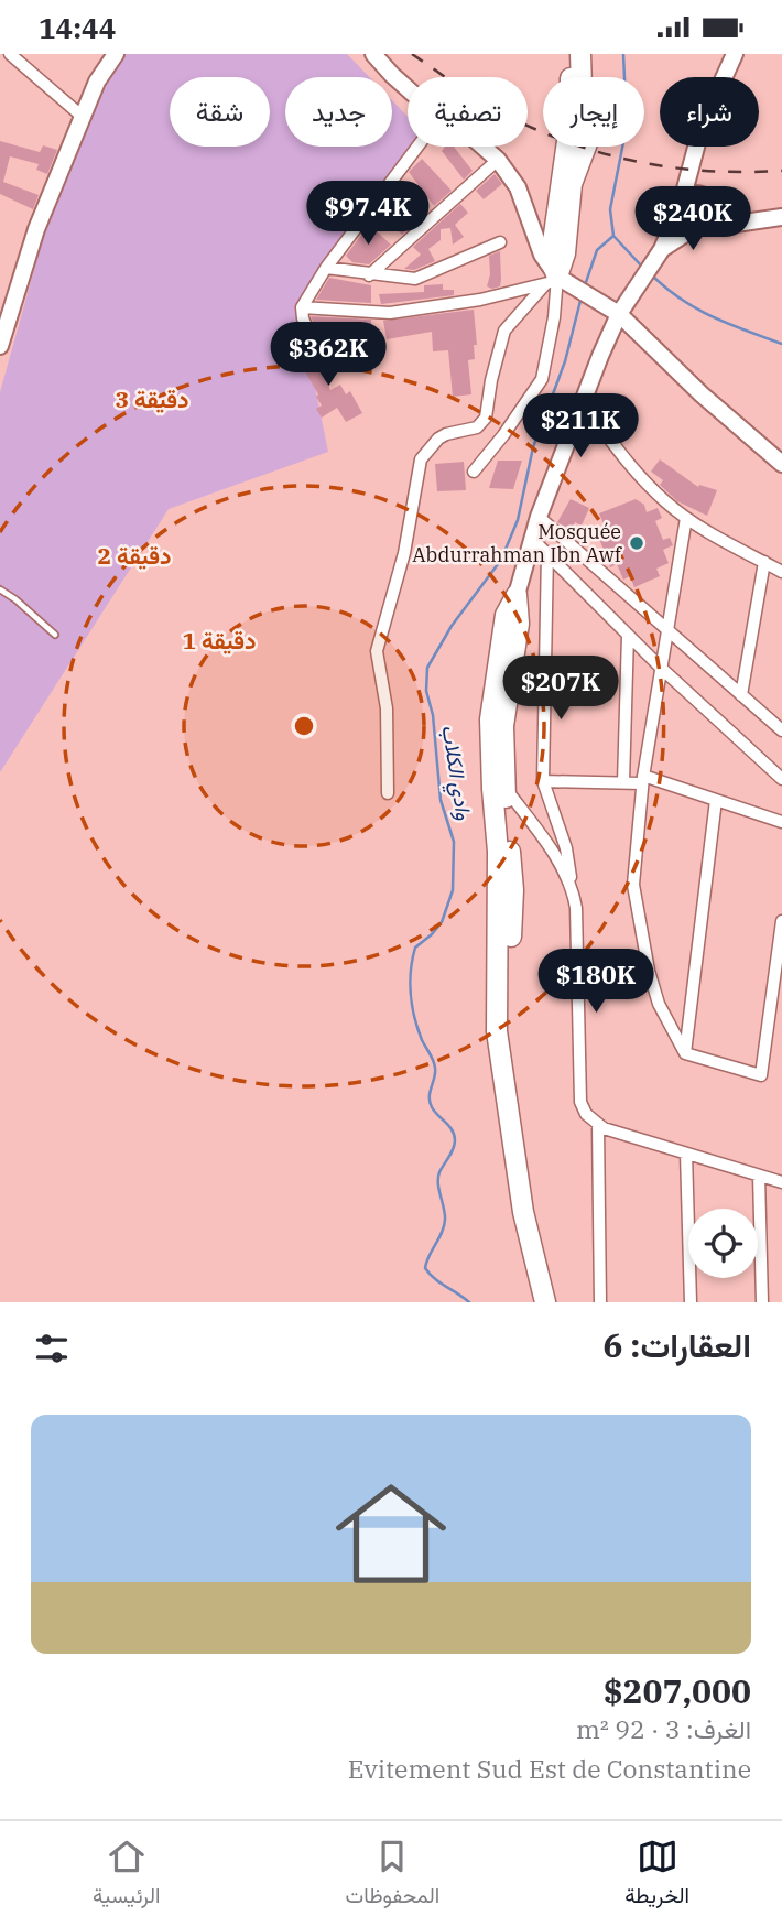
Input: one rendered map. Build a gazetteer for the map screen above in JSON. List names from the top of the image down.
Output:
{
  "water": ["وادي الكلاب"],
  "places": ["Mosquée Abdurrahman Ibn Awf"],
  "page": {
    "status": "14:44",
    "chip": [
      "شراء",
      "إيجار",
      "تصفية",
      "جديد",
      "شقة"
    ],
    "price": [
      "$97.4K",
      "$240K",
      "$362K",
      "$211K",
      "$207K",
      "$180K"
    ],
    "heading": "العقارات: 6",
    "list": [
      {
        "name": "$207,000",
        "note": "الغرف: 3 · 92 m² · Evitement Sud Est de Constantine"
      }
    ],
    "tabs": ["الخريطة", "المحفوظات", "الرئيسية"]
  },
  "rings": ["3 دقيقة", "2 دقيقة", "1 دقيقة"]
}
